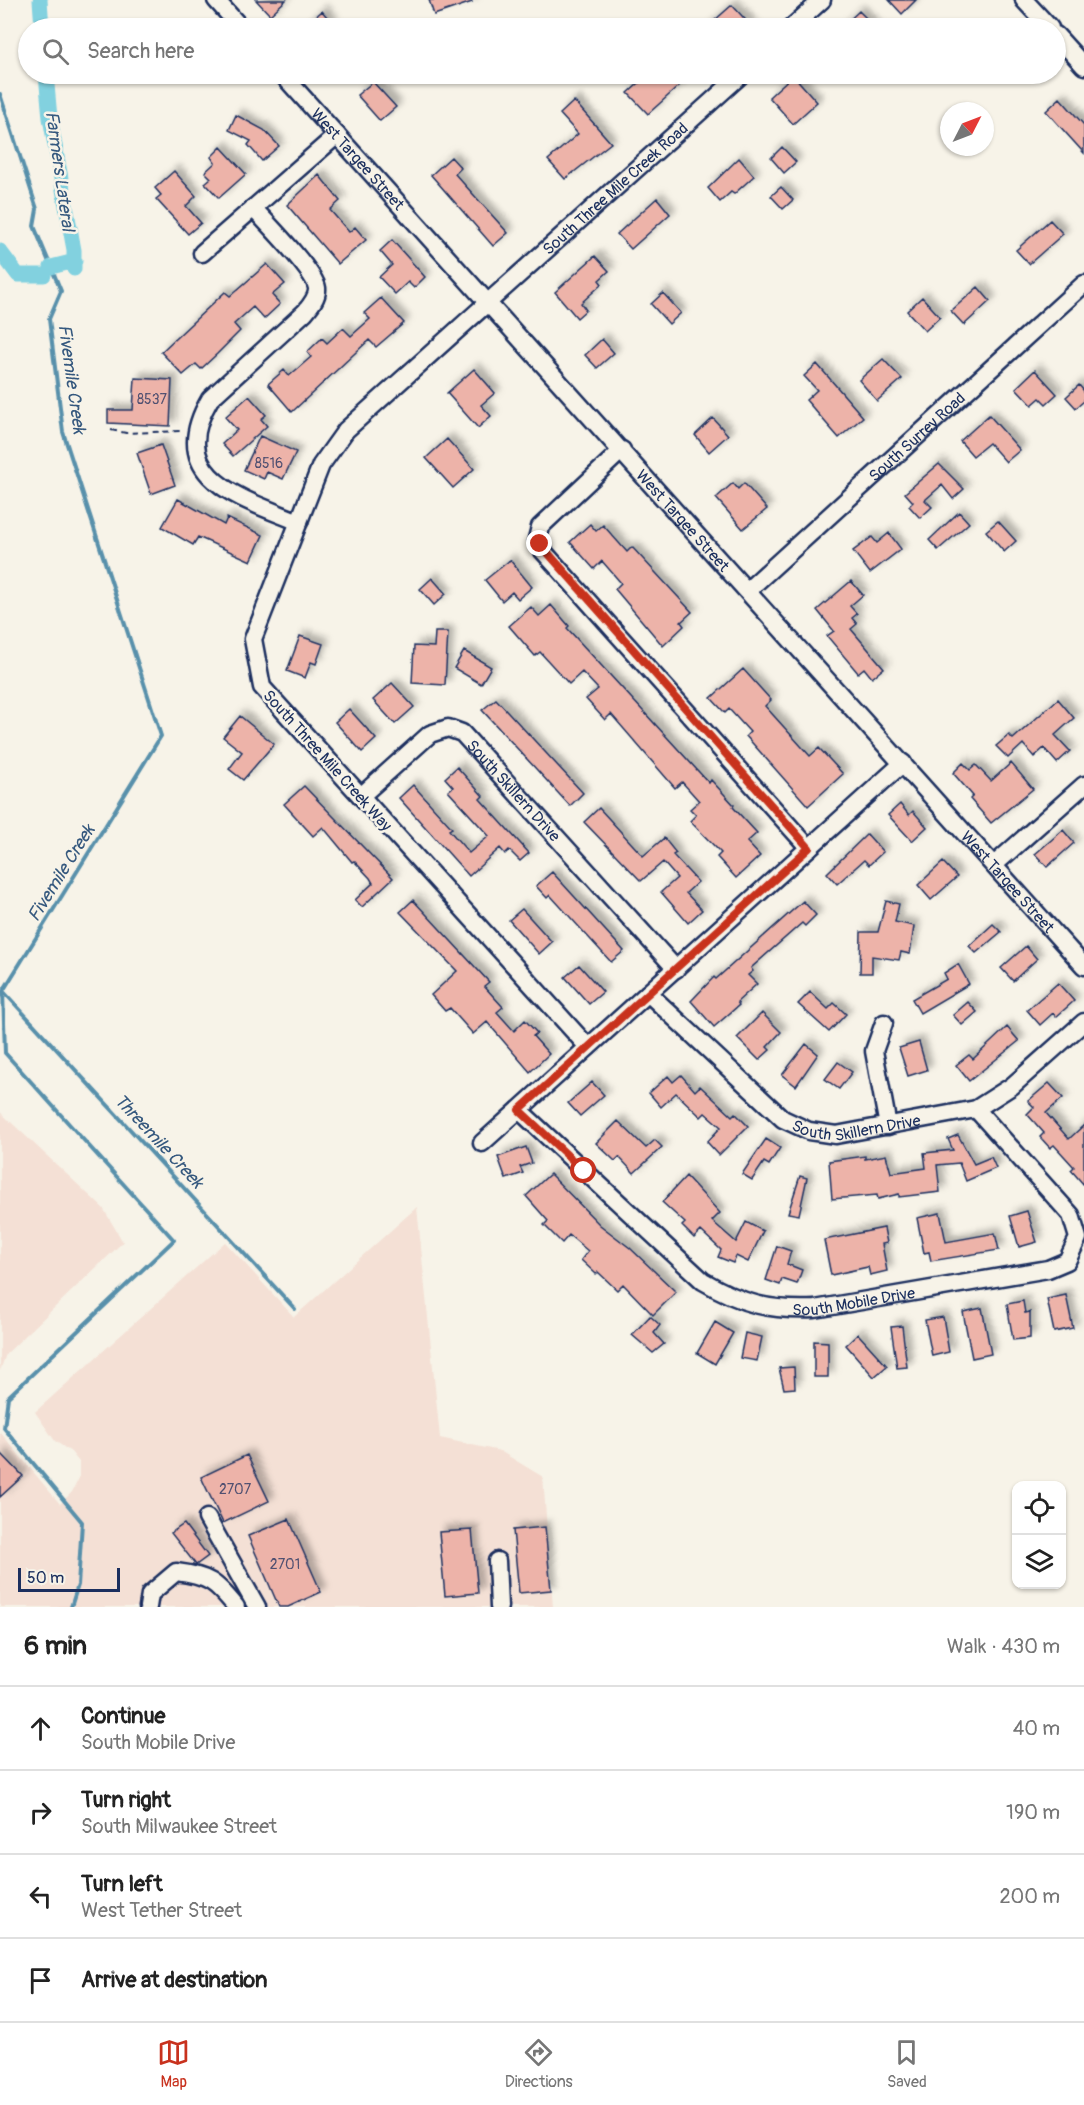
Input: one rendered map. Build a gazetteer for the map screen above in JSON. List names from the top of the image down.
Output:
{
  "streets": {
    "street": [
      "West Targee Street",
      "South Three Mile Creek Road",
      "South Surrey Road",
      "South Three Mile Creek Way",
      "South Skillern Drive",
      "South Mobile Drive"
    ]
  },
  "crossings": [
    ["West Targee Street", "South Three Mile Creek Road"],
    ["West Targee Street", "South Surrey Road"],
    ["West Targee Street", "South Three Mile Creek Way"],
    ["South Three Mile Creek Road", "South Three Mile Creek Way"],
    ["South Three Mile Creek Way", "South Skillern Drive"],
    ["South Skillern Drive", "South Mobile Drive"]
  ],
  "water": ["Farmers Lateral", "Fivemile Creek", "Threemile Creek"],
  "house_numbers": [
    "8537",
    "8516",
    "2707",
    "2701"
  ],
  "scale_bar": "50 m",
  "north": "top right",
  "page": {
    "search": "Search here",
    "scale": "50 m",
    "heading": ["6 min", "Walk · 430 m"],
    "list": [
      ["Continue", "South Mobile Drive", "40 m"],
      ["Turn right", "South Milwaukee Street", "190 m"],
      ["Turn left", "West Tether Street", "200 m"],
      "Arrive at destination"
    ],
    "nav": ["Map", "Directions", "Saved"]
  }
}
